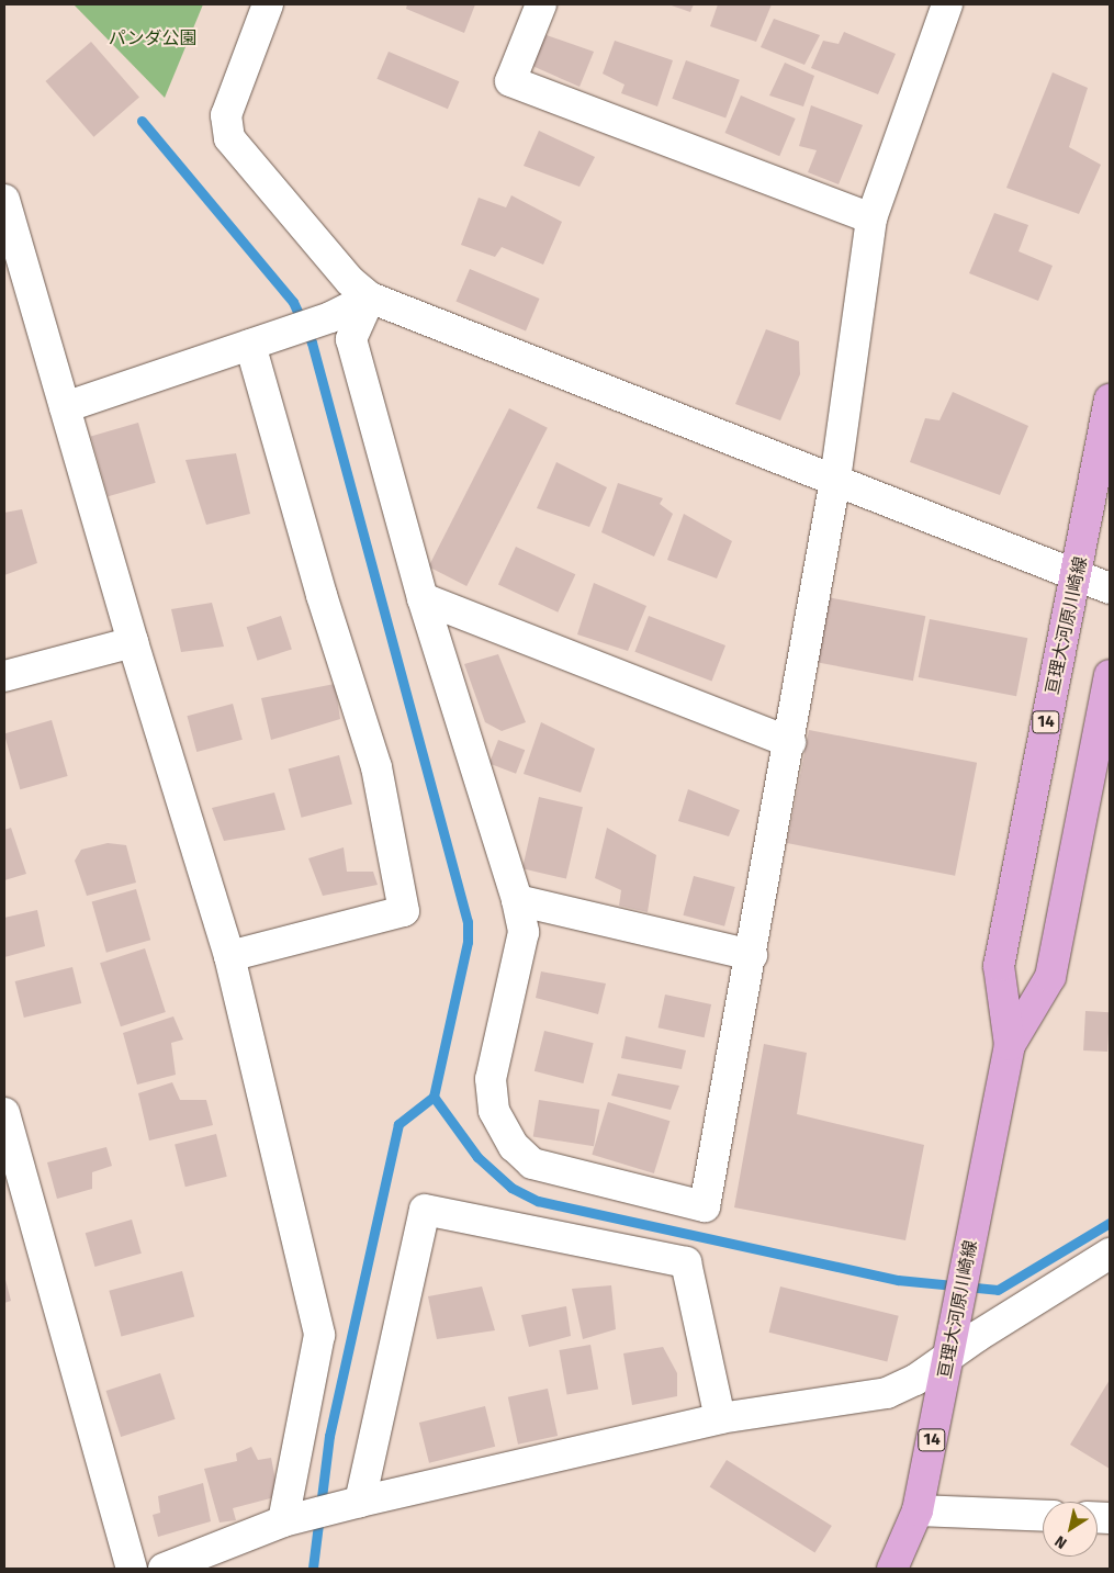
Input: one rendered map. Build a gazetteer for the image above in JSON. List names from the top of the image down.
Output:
{
  "streets": {
    "main road": ["亘理大河原川崎線", "14"]
  },
  "parks": ["パンダ公園"],
  "north": "bottom left"
}
